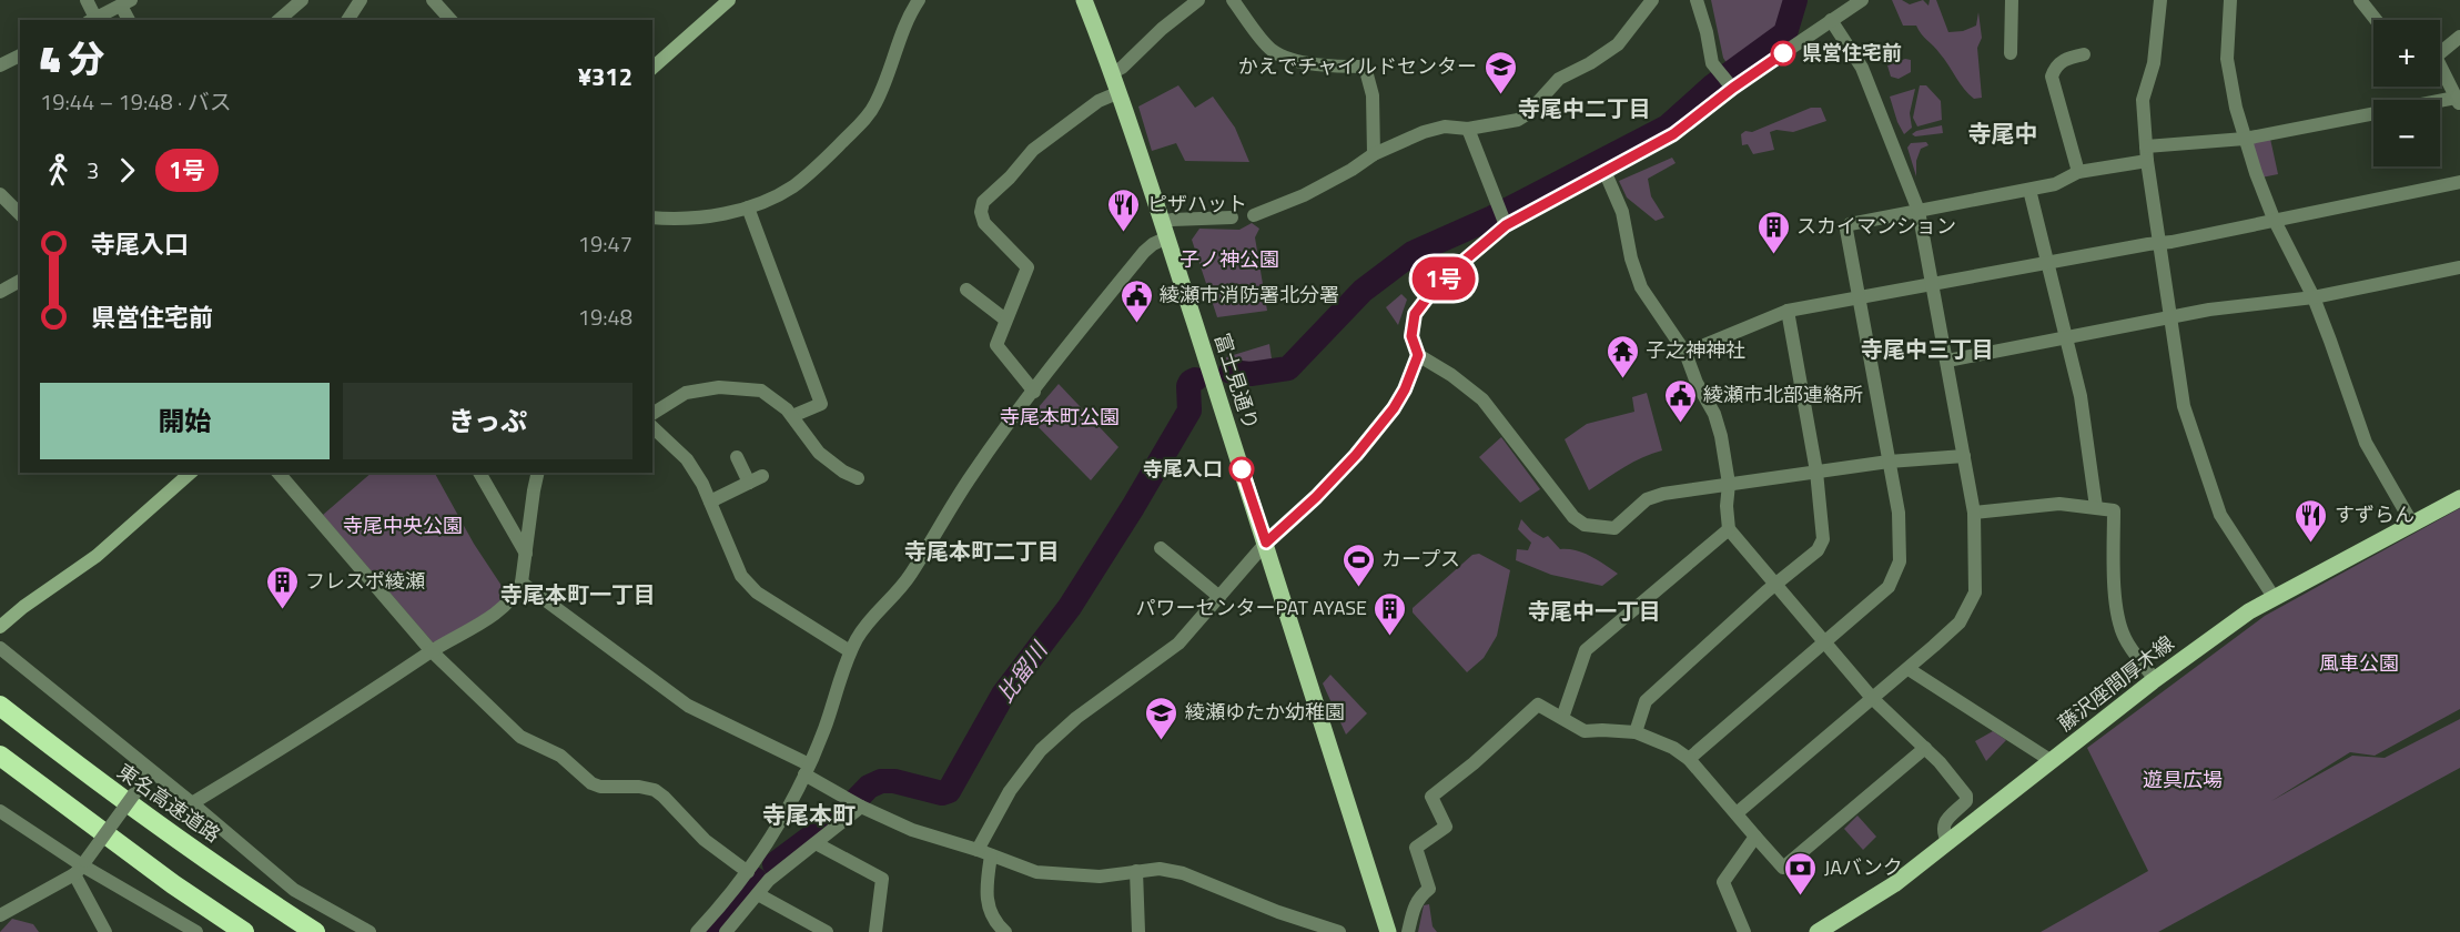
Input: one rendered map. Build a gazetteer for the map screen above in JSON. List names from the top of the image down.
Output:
{
  "streets": {
    "highway": ["東名高速道路"],
    "main road": ["富士見通り", "藤沢座間厚木線"]
  },
  "districts": [
    "寺尾中二丁目",
    "寺尾中",
    "寺尾中三丁目",
    "寺尾本町二丁目",
    "寺尾本町一丁目",
    "寺尾中一丁目",
    "寺尾本町"
  ],
  "water": ["比留川"],
  "parks": [
    "子ノ神公園",
    "寺尾本町公園",
    "寺尾中央公園",
    "風車公園",
    "遊具広場"
  ],
  "places": {
    "other": ["県営住宅前", "寺尾入口"],
    "school or university": ["かえでチャイルドセンター", "綾瀬ゆたか幼稚園"],
    "restaurant": ["ピザハット", "すずらん"],
    "building": ["スカイマンション", "フレスポ綾瀬", "パワーセンターPAT AYASE"],
    "public building": ["綾瀬市消防署北分署", "綾瀬市北部連絡所"],
    "temple": ["子之神神社"],
    "sports": ["カープス"],
    "bank": ["JAバンク"]
  },
  "lines": ["bus line 1号"],
  "page": {
    "on_map": "1号",
    "map_buttons": ["+", "−"],
    "heading": ["4 分", "19:44 – 19:48 · バス", "¥312"],
    "legs": ["3", "1号"],
    "list": [
      {
        "name": "寺尾入口",
        "value": "19:47"
      },
      {
        "name": "県営住宅前",
        "value": "19:48"
      }
    ],
    "buttons": ["開始", "きっぷ"]
  }
}
